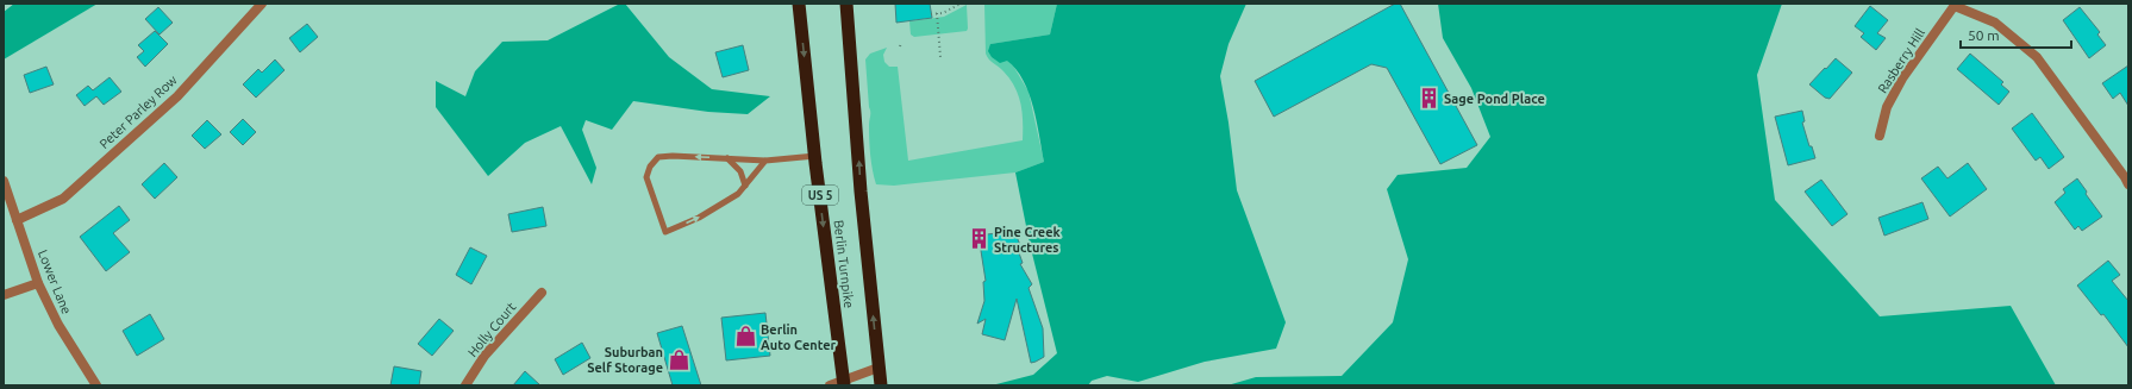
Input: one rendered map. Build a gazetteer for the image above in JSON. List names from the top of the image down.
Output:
{
  "streets": {
    "highway": ["US 5", "Berlin Turnpike"],
    "street": [
      "Rasberry Hill",
      "Peter Parley Row",
      "Lower Lane",
      "Holly Court"
    ]
  },
  "crossings": [
    ["Peter Parley Row", "Lower Lane"]
  ],
  "places": {
    "building": ["Sage Pond Place", "Pine Creek Structures"],
    "shop": ["Berlin Auto Center", "Suburban Self Storage"]
  },
  "scale_bar": "50 m"
}
